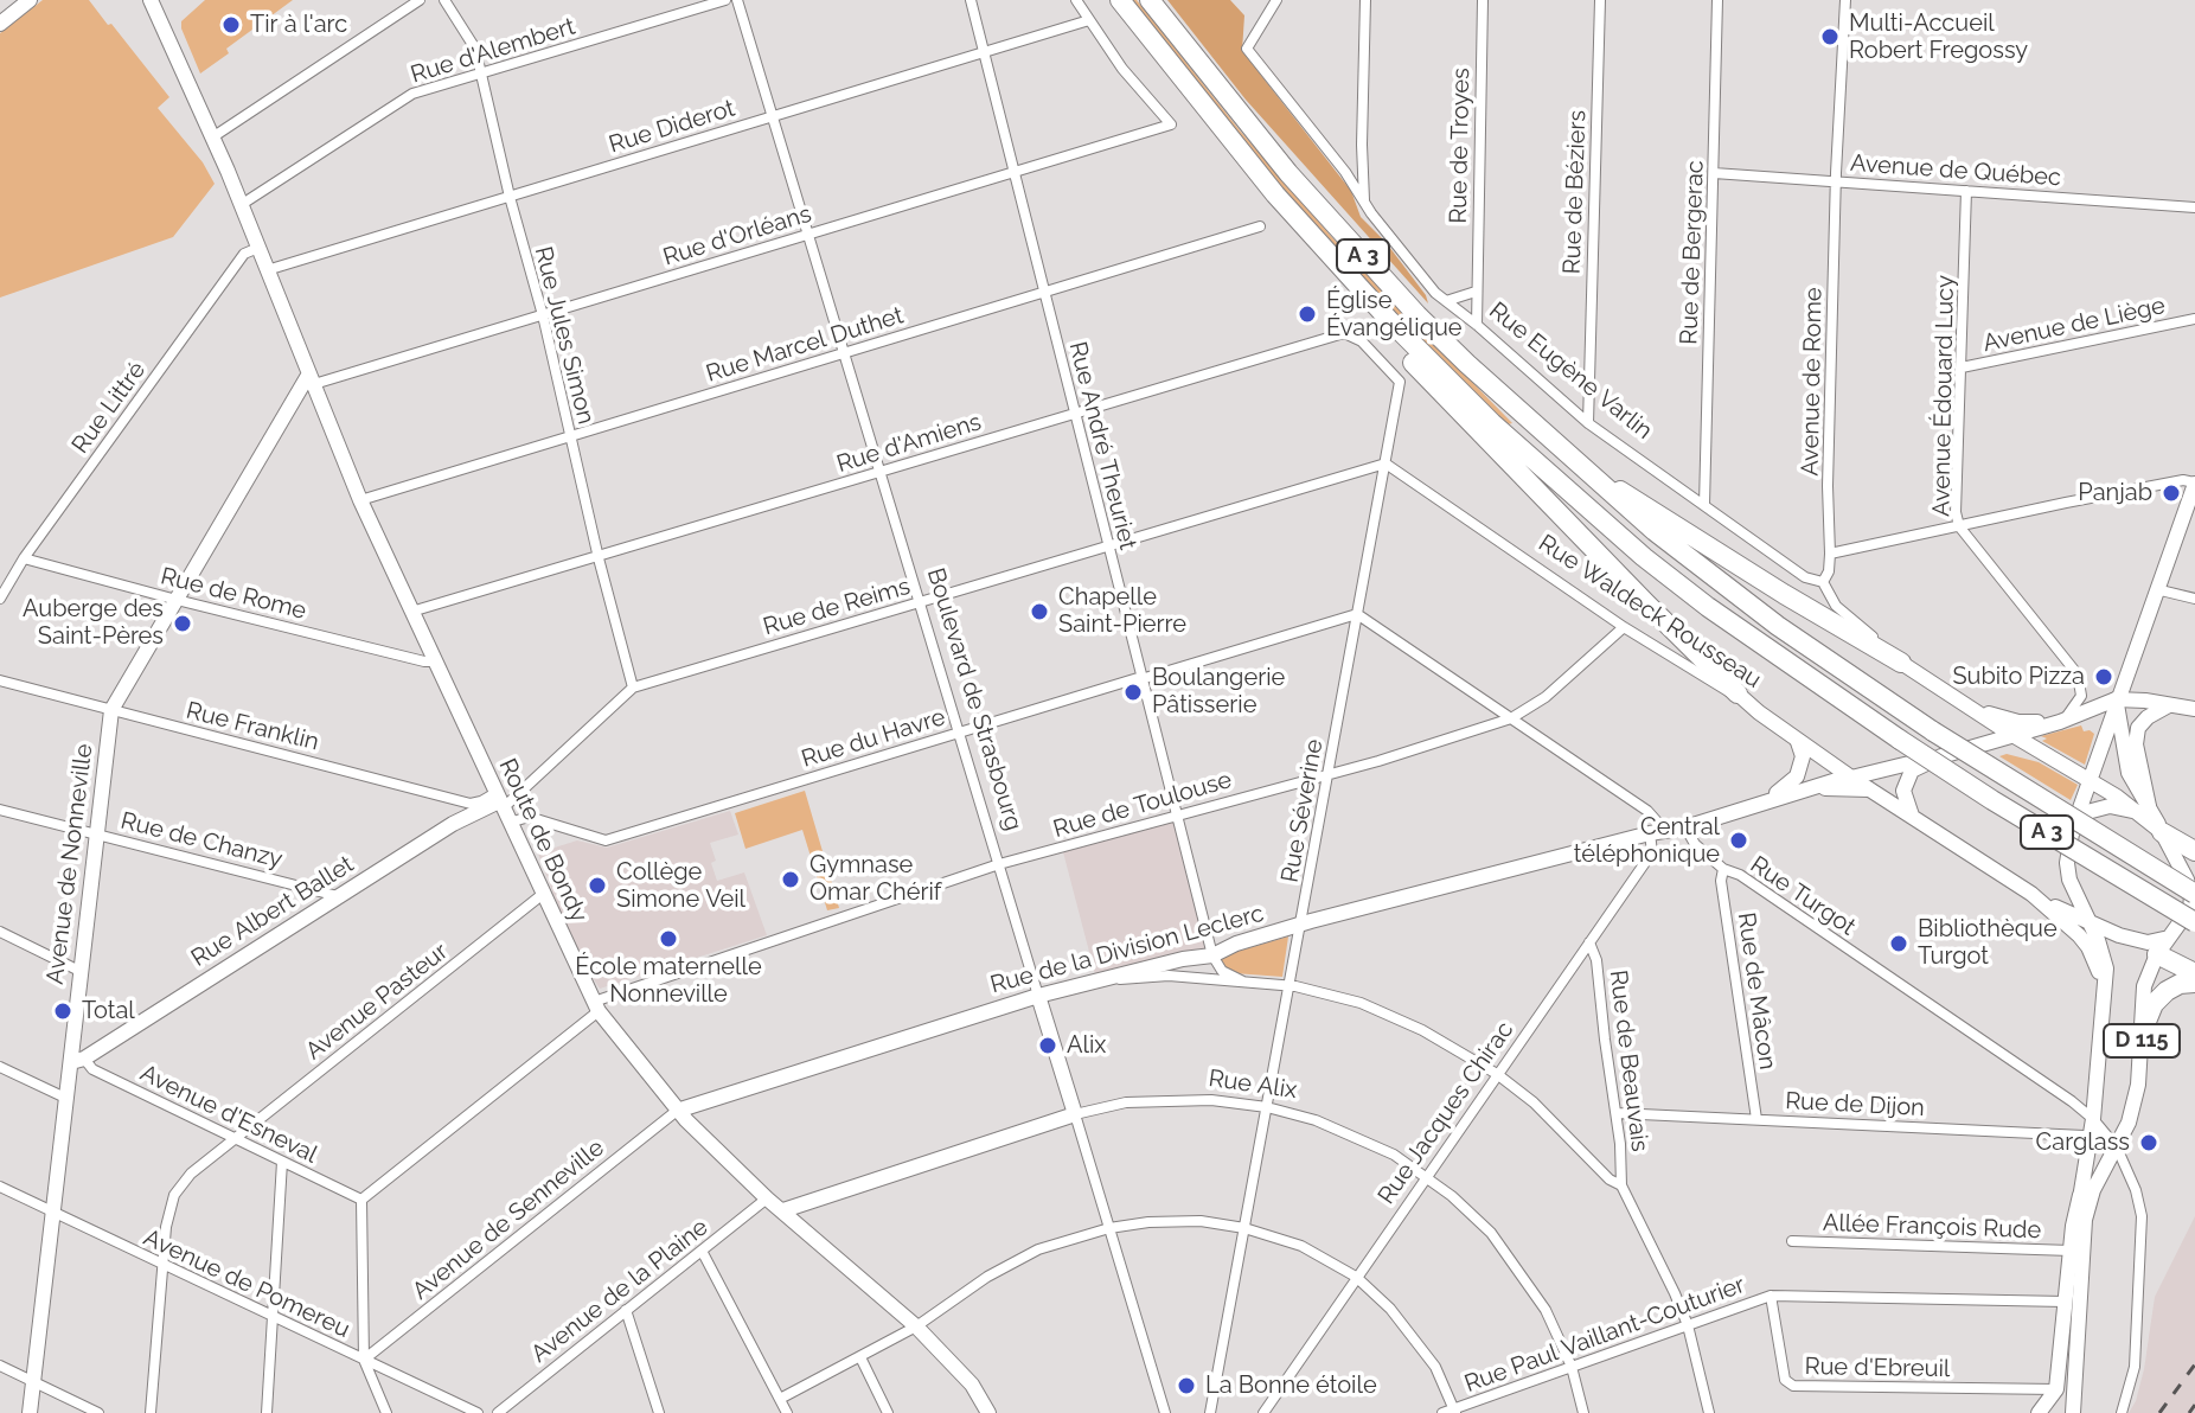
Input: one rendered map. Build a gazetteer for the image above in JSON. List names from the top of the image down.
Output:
{
  "streets": {
    "highway": ["A 3"],
    "street": [
      "Rue d'Alembert",
      "Rue Diderot",
      "Rue de Troyes",
      "Avenue de Québec",
      "Rue de Béziers",
      "Rue d'Orléans",
      "Rue de Bergerac",
      "Avenue de Liège",
      "Rue Jules Simon",
      "Rue Marcel Duthet",
      "Rue Eugène Varlin",
      "Avenue de Rome",
      "Avenue Édouard Lucy",
      "Rue Littré",
      "Rue d'Amiens",
      "Rue André Theuriet",
      "Rue de Rome",
      "Rue de Reims",
      "Rue Waldeck Rousseau",
      "Boulevard de Strasbourg",
      "Rue Franklin",
      "Rue du Havre",
      "Rue de Toulouse",
      "Rue Séverine",
      "Rue de Chanzy",
      "Route de Bondy",
      "Avenue de Nonneville",
      "Rue Turgot",
      "Rue Albert Ballet",
      "Rue de la Division Leclerc",
      "Rue de Mâcon",
      "Avenue Pasteur",
      "D 115",
      "Rue de Beauvais",
      "Rue Alix",
      "Rue de Dijon",
      "Rue Jacques Chirac",
      "Avenue d'Esneval",
      "Avenue de Senneville",
      "Allée François Rude",
      "Avenue de Pomereu",
      "Avenue de la Plaine",
      "Rue Paul Vaillant-Couturier",
      "Rue d'Ebreuil"
    ]
  },
  "crossings": [
    ["Rue d'Alembert", "Rue Jules Simon"],
    ["Rue d'Alembert", "Route de Bondy"],
    ["Rue Diderot", "Rue d'Orléans"],
    ["Rue Diderot", "Rue Jules Simon"],
    ["Rue Diderot", "Rue André Theuriet"],
    ["Rue Diderot", "Boulevard de Strasbourg"],
    ["Rue Diderot", "Route de Bondy"],
    ["Rue de Troyes", "Rue Eugène Varlin"],
    ["Avenue de Québec", "Rue de Bergerac"],
    ["Avenue de Québec", "Avenue de Rome"],
    ["Avenue de Québec", "Avenue Édouard Lucy"],
    ["Rue de Béziers", "Rue Eugène Varlin"],
    ["Rue d'Orléans", "Rue Jules Simon"],
    ["Rue d'Orléans", "Rue André Theuriet"],
    ["Rue d'Orléans", "Boulevard de Strasbourg"],
    ["Rue d'Orléans", "Route de Bondy"],
    ["Rue d'Orléans", "Avenue de Nonneville"],
    ["Rue de Bergerac", "Rue Eugène Varlin"],
    ["Avenue de Liège", "Avenue Édouard Lucy"],
    ["Rue Jules Simon", "Rue Marcel Duthet"],
    ["Rue Jules Simon", "Rue d'Amiens"],
    ["Rue Jules Simon", "Rue de Reims"],
    ["Rue Marcel Duthet", "Rue André Theuriet"],
    ["Rue Marcel Duthet", "Boulevard de Strasbourg"],
    ["Rue Marcel Duthet", "Route de Bondy"],
    ["Rue Eugène Varlin", "Avenue de Rome"],
    ["Rue Eugène Varlin", "Avenue Édouard Lucy"],
    ["Rue Eugène Varlin", "Rue Waldeck Rousseau"],
    ["Rue Eugène Varlin", "Rue de la Division Leclerc"],
    ["Rue Eugène Varlin", "D 115"],
    ["Avenue Édouard Lucy", "Rue de la Division Leclerc"],
    ["Rue Littré", "Rue de Rome"],
    ["Rue Littré", "Route de Bondy"],
    ["Rue d'Amiens", "Rue André Theuriet"],
    ["Rue d'Amiens", "Boulevard de Strasbourg"],
    ["Rue d'Amiens", "Rue Séverine"],
    ["Rue d'Amiens", "Route de Bondy"],
    ["Rue André Theuriet", "Rue de Reims"],
    ["Rue André Theuriet", "Rue du Havre"],
    ["Rue André Theuriet", "Rue de Toulouse"],
    ["Rue André Theuriet", "Rue de la Division Leclerc"],
    ["Rue de Rome", "Route de Bondy"],
    ["Rue de Rome", "Avenue de Nonneville"],
    ["Rue de Reims", "Rue Waldeck Rousseau"],
    ["Rue de Reims", "Boulevard de Strasbourg"],
    ["Rue de Reims", "Rue Franklin"],
    ["Rue de Reims", "Rue du Havre"],
    ["Rue de Reims", "Rue Séverine"],
    ["Rue de Reims", "Route de Bondy"],
    ["Rue de Reims", "Rue Albert Ballet"],
    ["Rue Waldeck Rousseau", "Rue de Toulouse"],
    ["Rue Waldeck Rousseau", "Rue Séverine"],
    ["Rue Waldeck Rousseau", "Rue de la Division Leclerc"],
    ["Rue Waldeck Rousseau", "D 115"],
    ["Boulevard de Strasbourg", "Rue du Havre"],
    ["Boulevard de Strasbourg", "Rue de Toulouse"],
    ["Boulevard de Strasbourg", "Rue de la Division Leclerc"],
    ["Boulevard de Strasbourg", "Rue Alix"],
    ["Rue Franklin", "Rue du Havre"],
    ["Rue Franklin", "Route de Bondy"],
    ["Rue Franklin", "Avenue de Nonneville"],
    ["Rue Franklin", "Rue Albert Ballet"],
    ["Rue du Havre", "Rue Séverine"],
    ["Rue du Havre", "Route de Bondy"],
    ["Rue du Havre", "Rue Albert Ballet"],
    ["Rue de Toulouse", "Rue Séverine"],
    ["Rue de Toulouse", "Route de Bondy"],
    ["Rue de Toulouse", "Avenue d'Esneval"],
    ["Rue Séverine", "Rue de la Division Leclerc"],
    ["Rue Séverine", "Rue Alix"],
    ["Rue de Chanzy", "Avenue de Nonneville"],
    ["Rue de Chanzy", "Rue Albert Ballet"],
    ["Route de Bondy", "Avenue de Nonneville"],
    ["Route de Bondy", "Rue Albert Ballet"],
    ["Route de Bondy", "Rue de la Division Leclerc"],
    ["Route de Bondy", "Avenue Pasteur"],
    ["Route de Bondy", "Rue Alix"],
    ["Route de Bondy", "Avenue de Senneville"],
    ["Route de Bondy", "Avenue de la Plaine"],
    ["Avenue de Nonneville", "Rue Albert Ballet"],
    ["Avenue de Nonneville", "Avenue d'Esneval"],
    ["Avenue de Nonneville", "Avenue de Pomereu"],
    ["Rue Turgot", "Rue de la Division Leclerc"],
    ["Rue Turgot", "Rue de Mâcon"],
    ["Rue Turgot", "D 115"],
    ["Rue Turgot", "Rue de Dijon"],
    ["Rue Albert Ballet", "Avenue d'Esneval"],
    ["Rue de la Division Leclerc", "Rue Jacques Chirac"],
    ["Rue de la Division Leclerc", "Avenue de Senneville"],
    ["Rue de Mâcon", "Rue de Dijon"],
    ["Avenue Pasteur", "Avenue d'Esneval"],
    ["Avenue Pasteur", "Avenue de Pomereu"],
    ["D 115", "Rue de Dijon"],
    ["Rue de Beauvais", "Rue de Dijon"],
    ["Rue de Beauvais", "Rue Jacques Chirac"],
    ["Rue Alix", "Rue Jacques Chirac"],
    ["Rue Alix", "Rue Paul Vaillant-Couturier"],
    ["Avenue de Senneville", "Avenue de Pomereu"],
    ["Rue Paul Vaillant-Couturier", "Rue d'Ebreuil"]
  ],
  "places": [
    "Tir à l'arc",
    "Multi-Accueil Robert Fregossy",
    "Église Évangélique",
    "Panjab",
    "Chapelle Saint-Pierre",
    "Auberge des Saint-Pères",
    "Subito Pizza",
    "Boulangerie Pâtisserie",
    "Central téléphonique",
    "Gymnase Omar Chérif",
    "Collège Simone Veil",
    "École maternelle Nonneville",
    "Bibliothèque Turgot",
    "Total",
    "Alix",
    "Carglass",
    "La Bonne étoile"
  ]
}
